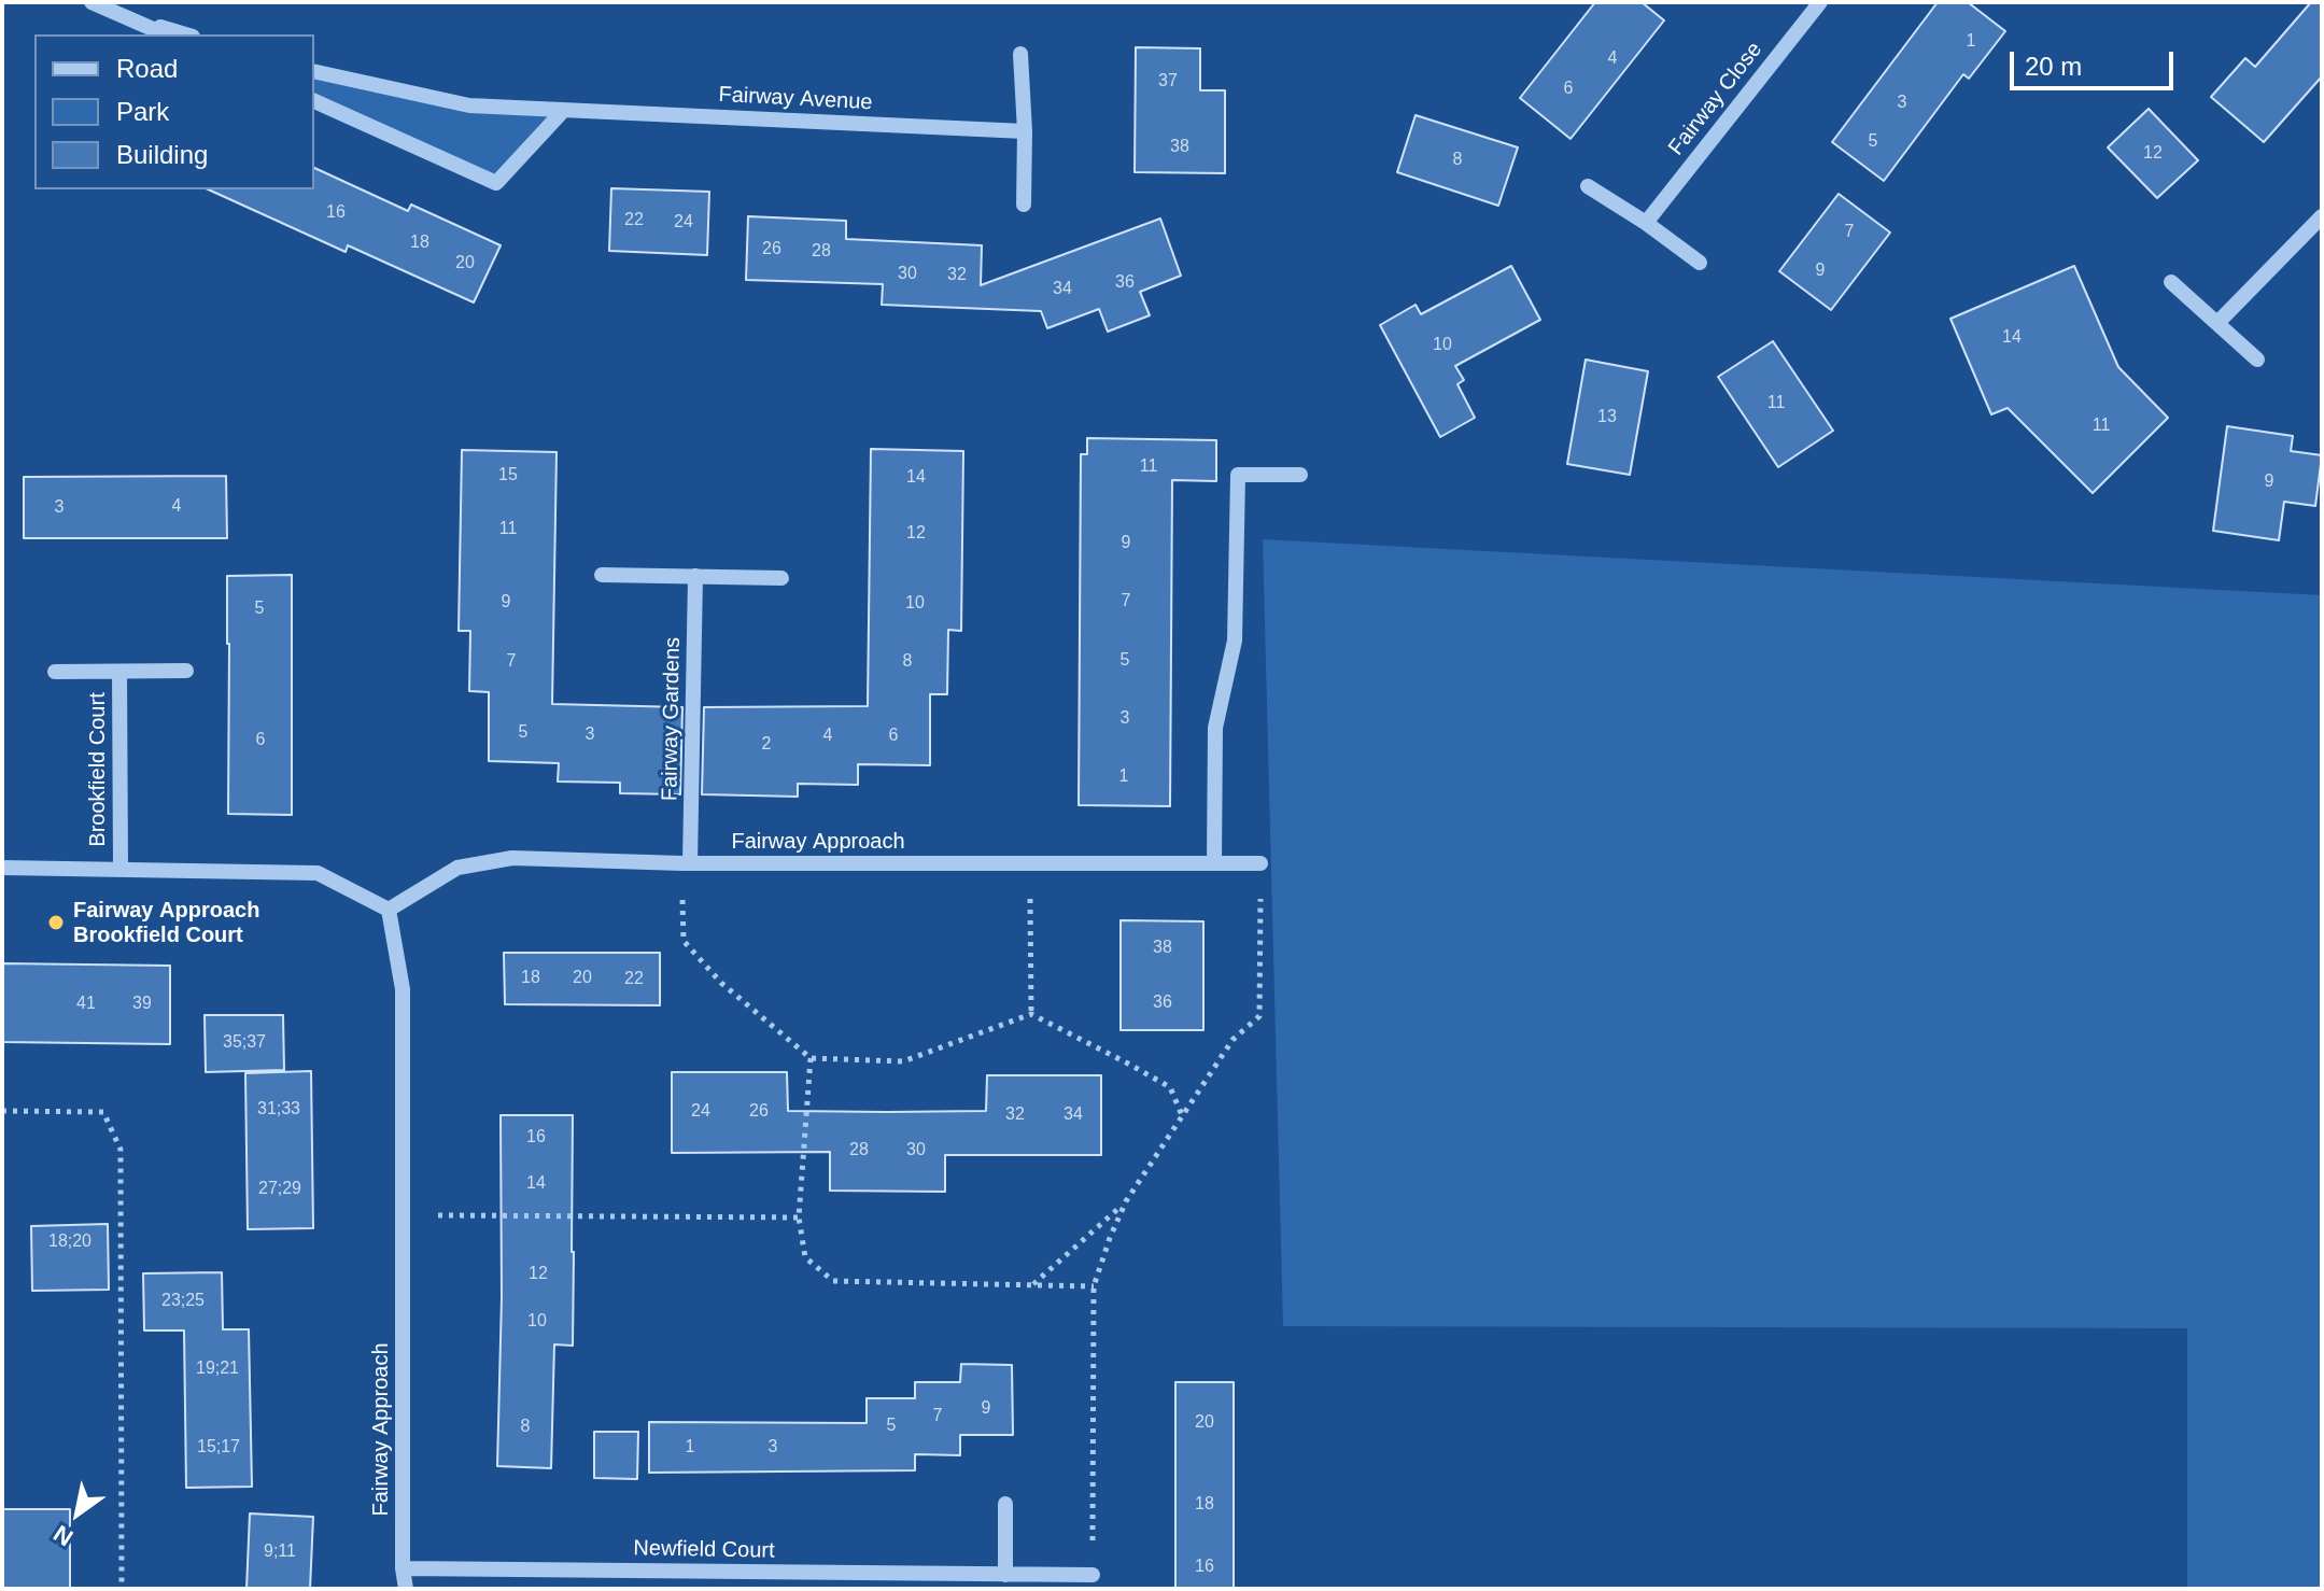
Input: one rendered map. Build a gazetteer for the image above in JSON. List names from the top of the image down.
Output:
{
  "streets": {
    "street": [
      "Fairway Avenue",
      "Fairway Close",
      "Fairway Gardens",
      "Brookfield Court",
      "Fairway Approach",
      "Newfield Court"
    ]
  },
  "crossings": [
    ["Fairway Gardens", "Fairway Approach"],
    ["Fairway Approach", "Newfield Court"]
  ],
  "places": ["Fairway Approach Brookfield Court"],
  "house_numbers": [
    "1",
    "4",
    "37",
    "6",
    "3",
    "5",
    "38",
    "12",
    "8",
    "16",
    "22",
    "24",
    "7",
    "18",
    "26",
    "28",
    "20",
    "9",
    "30",
    "32",
    "36",
    "34",
    "14",
    "10",
    "11",
    "13",
    "11",
    "11",
    "15",
    "14",
    "9",
    "4",
    "3",
    "11",
    "12",
    "9",
    "7",
    "9",
    "10",
    "5",
    "5",
    "7",
    "8",
    "3",
    "5",
    "3",
    "4",
    "6",
    "6",
    "2",
    "1",
    "38",
    "18",
    "20",
    "22",
    "36",
    "41",
    "39",
    "35;37",
    "31;33",
    "24",
    "26",
    "32",
    "34",
    "16",
    "28",
    "30",
    "14",
    "27;29",
    "18;20",
    "12",
    "23;25",
    "10",
    "19;21",
    "9",
    "7",
    "20",
    "5",
    "8",
    "15;17",
    "1",
    "3",
    "18",
    "9;11",
    "16"
  ],
  "legend": ["Road", "Park", "Building"],
  "scale_bar": "20 m",
  "north": "bottom left"
}
